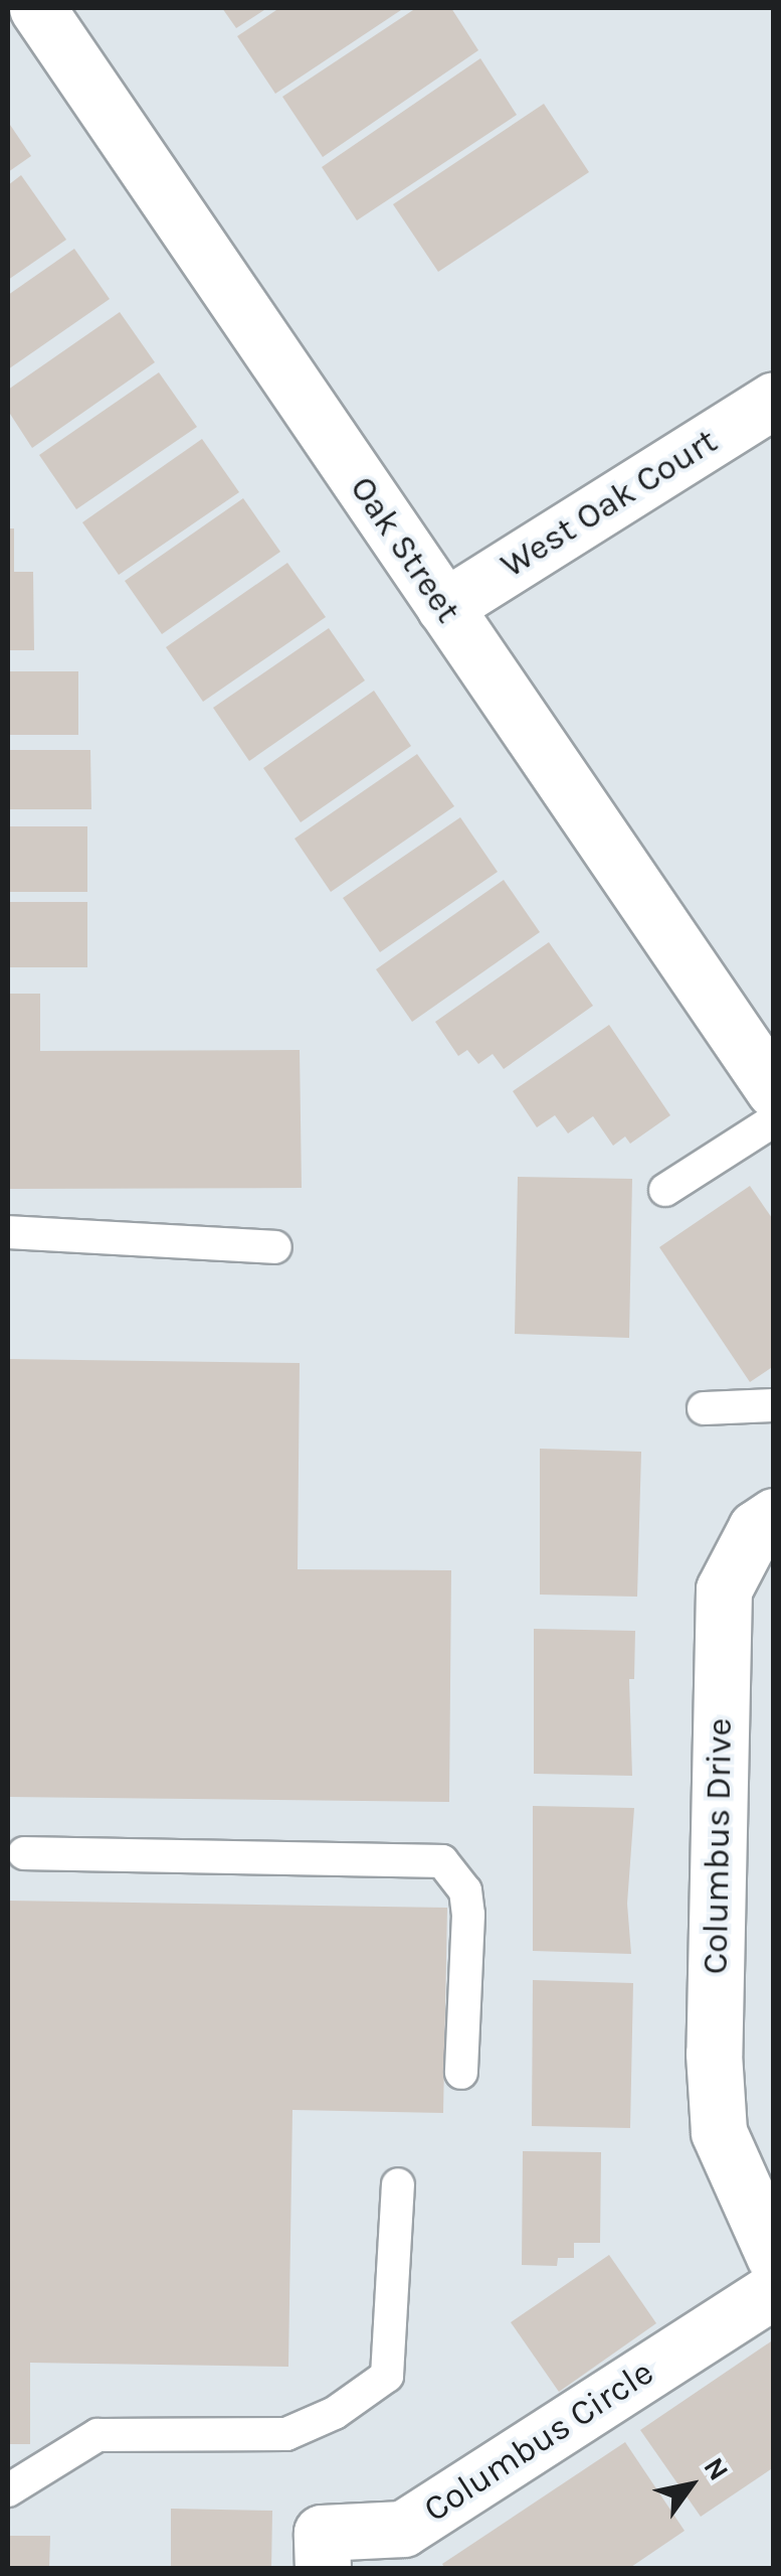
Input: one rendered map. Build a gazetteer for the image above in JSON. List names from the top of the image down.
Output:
{
  "streets": {
    "street": [
      "West Oak Court",
      "Oak Street",
      "Columbus Drive",
      "Columbus Circle"
    ]
  },
  "crossings": [
    ["West Oak Court", "Oak Street"]
  ],
  "north": "top right"
}
